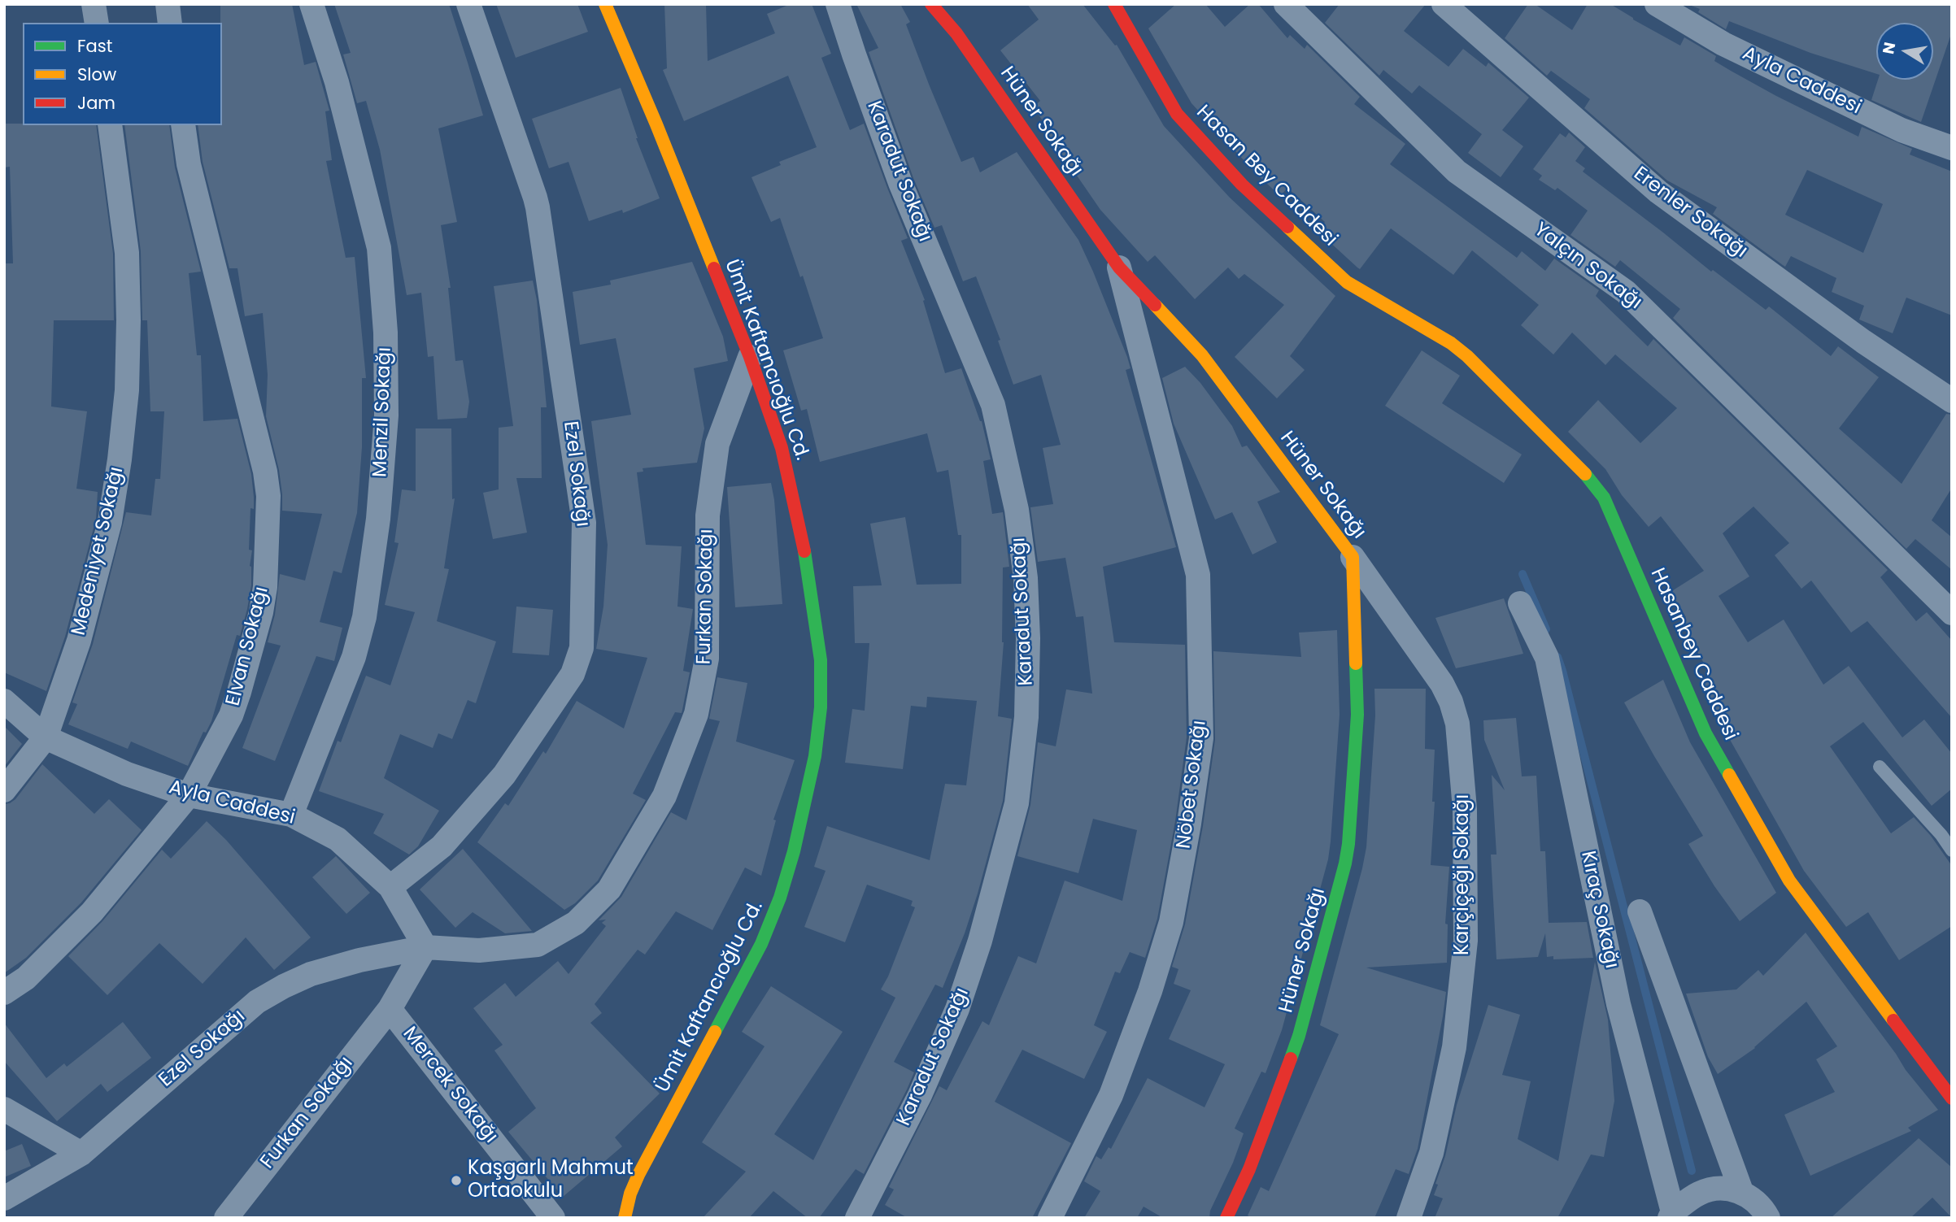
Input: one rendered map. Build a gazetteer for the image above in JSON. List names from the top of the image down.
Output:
{
  "streets": {
    "street": [
      "Ayla Caddesi",
      "Hüner Sokağı",
      "Karadut Sokağı",
      "Hasan Bey Caddesi",
      "Erenler Sokağı",
      "Yalçın Sokağı",
      "Ümit Kaftancıoğlu Cd.",
      "Menzil Sokağı",
      "Ezel Sokağı",
      "Medeniyet Sokağı",
      "Furkan Sokağı",
      "Elvan Sokağı",
      "Hasanbey Caddesi",
      "Nöbet Sokağı",
      "Karçiçeği Sokağı",
      "Kıraç Sokağı",
      "Mercek Sokağı"
    ]
  },
  "crossings": [
    ["Ayla Caddesi", "Menzil Sokağı"],
    ["Ayla Caddesi", "Ezel Sokağı"],
    ["Ayla Caddesi", "Medeniyet Sokağı"],
    ["Ayla Caddesi", "Furkan Sokağı"],
    ["Ayla Caddesi", "Elvan Sokağı"],
    ["Ayla Caddesi", "Mercek Sokağı"],
    ["Hüner Sokağı", "Nöbet Sokağı"],
    ["Hüner Sokağı", "Karçiçeği Sokağı"],
    ["Hasan Bey Caddesi", "Hasanbey Caddesi"],
    ["Ümit Kaftancıoğlu Cd.", "Furkan Sokağı"],
    ["Ezel Sokağı", "Furkan Sokağı"],
    ["Ezel Sokağı", "Mercek Sokağı"],
    ["Furkan Sokağı", "Mercek Sokağı"]
  ],
  "places": ["Kaşgarlı Mahmut Ortaokulu"],
  "legend": ["Fast", "Slow", "Jam"],
  "north": "left"
}
